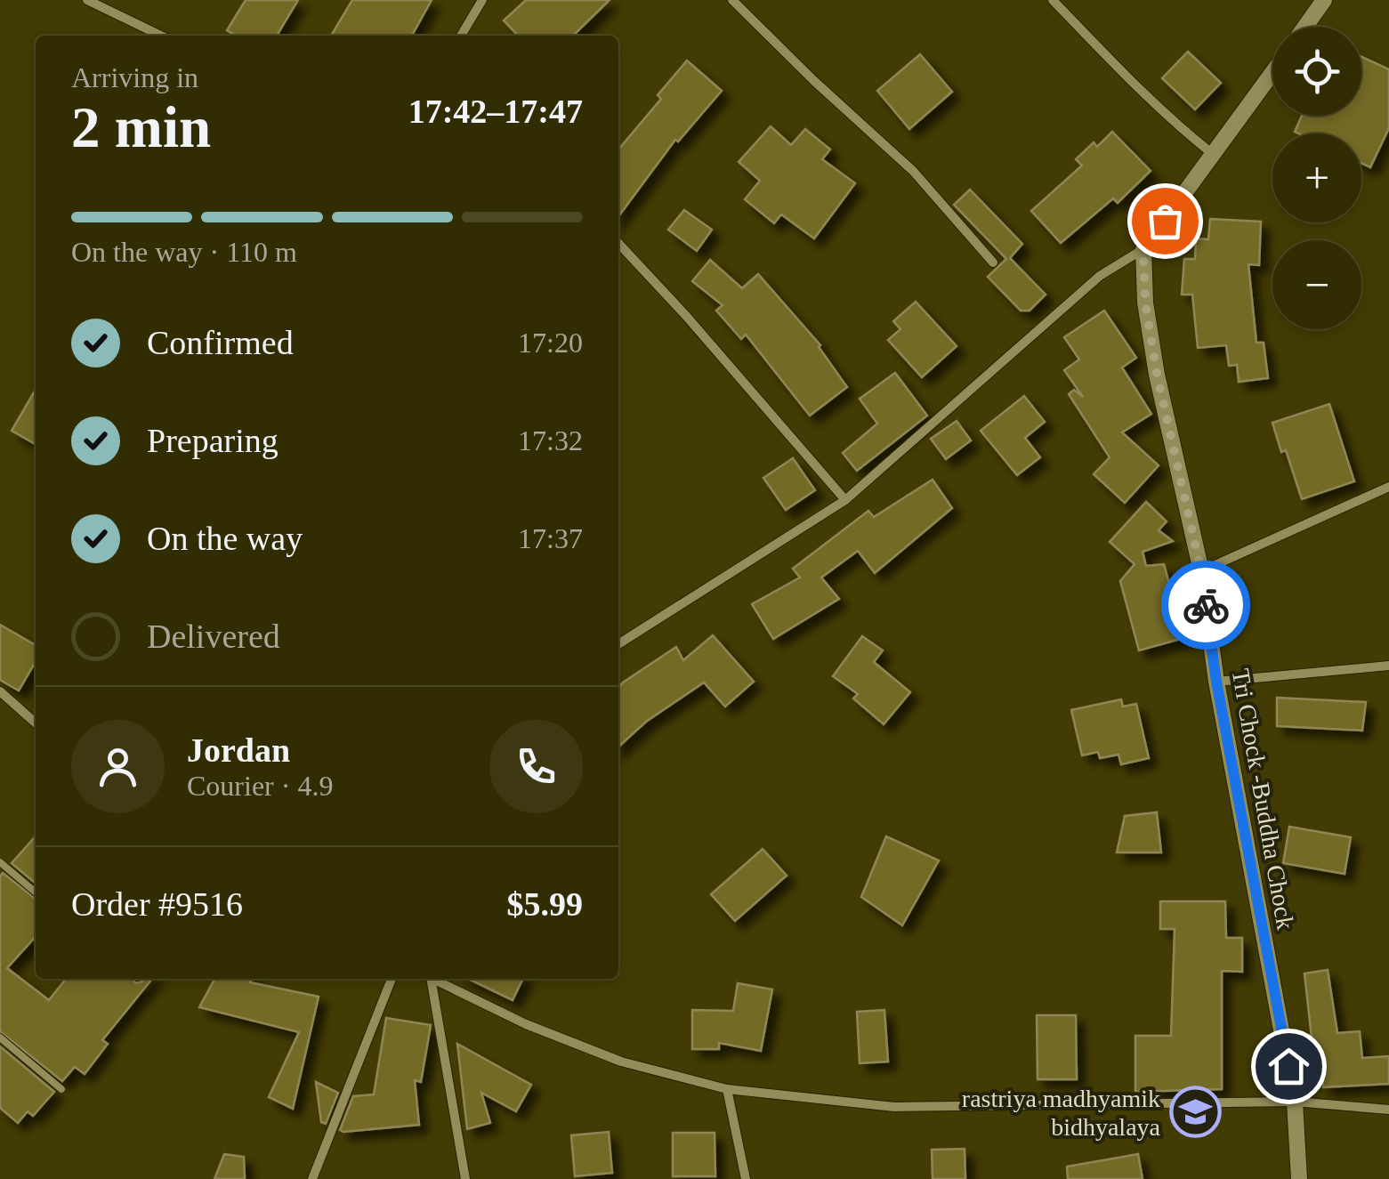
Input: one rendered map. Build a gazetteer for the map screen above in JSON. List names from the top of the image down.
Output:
{
  "streets": {
    "street": ["Tri Chock -Buddha Chock"]
  },
  "places": {
    "school or university": ["rastriya madhyamik bidhyalaya"]
  },
  "page": {
    "map_buttons": ["+", "−"],
    "heading": ["2 min", "Arriving in", "17:42–17:47"],
    "panel": [
      "Jordan",
      "Courier · 4.9",
      "Order #9516",
      "$5.99"
    ],
    "bar": "On the way · 110 m",
    "list": [
      ["Confirmed", "17:20"],
      ["Preparing", "17:32"],
      ["On the way", "17:37"],
      "Delivered"
    ]
  }
}
